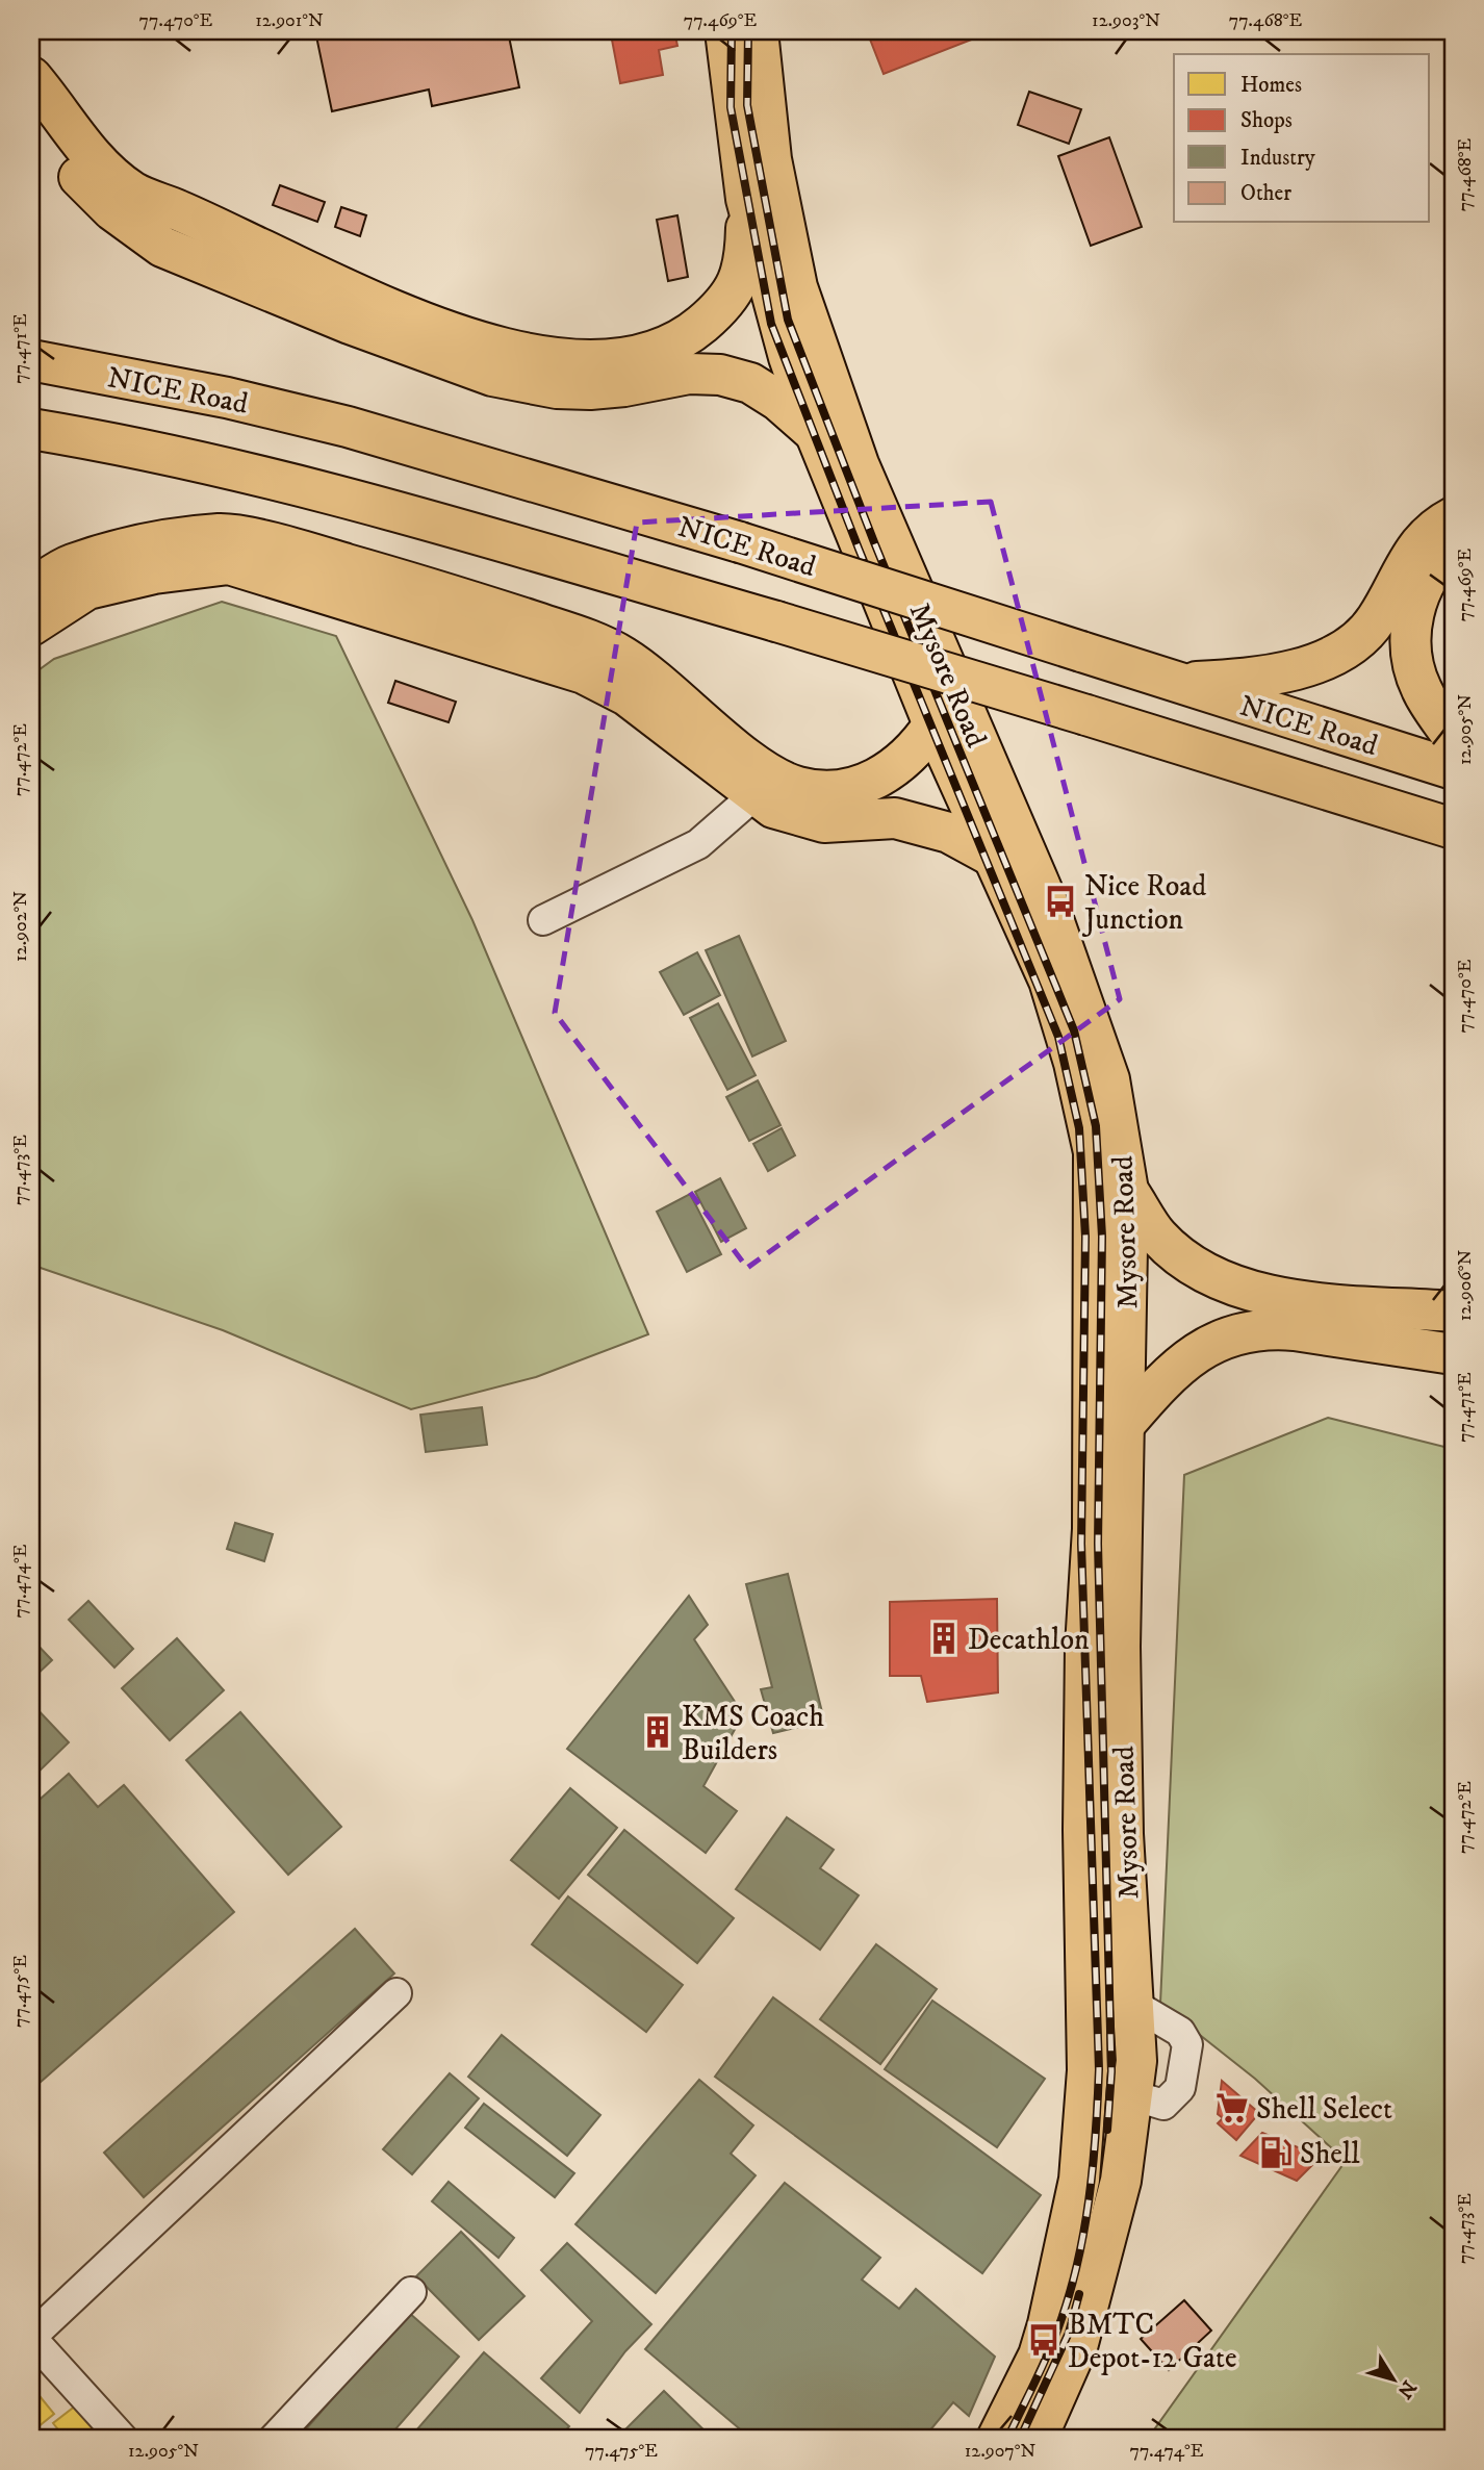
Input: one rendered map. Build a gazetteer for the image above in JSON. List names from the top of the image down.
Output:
{
  "streets": {
    "highway": ["NICE Road", "Mysore Road"]
  },
  "places": {
    "bus stop": ["Nice Road Junction", "BMTC Depot-12 Gate"],
    "building": ["Decathlon", "KMS Coach Builders"],
    "supermarket": ["Shell Select"],
    "fuel station": ["Shell"]
  },
  "legend": [
    "Homes",
    "Shops",
    "Industry",
    "Other"
  ],
  "north": "bottom right",
  "coordinates": [
    "77.470°E",
    "12.901°N",
    "77.469°E",
    "12.903°N",
    "77.468°E",
    "77.471°E",
    "12.905°N",
    "77.472°E",
    "12.902°N",
    "77.473°E",
    "12.906°N",
    "77.474°E",
    "77.475°E",
    "12.907°N"
  ]
}
